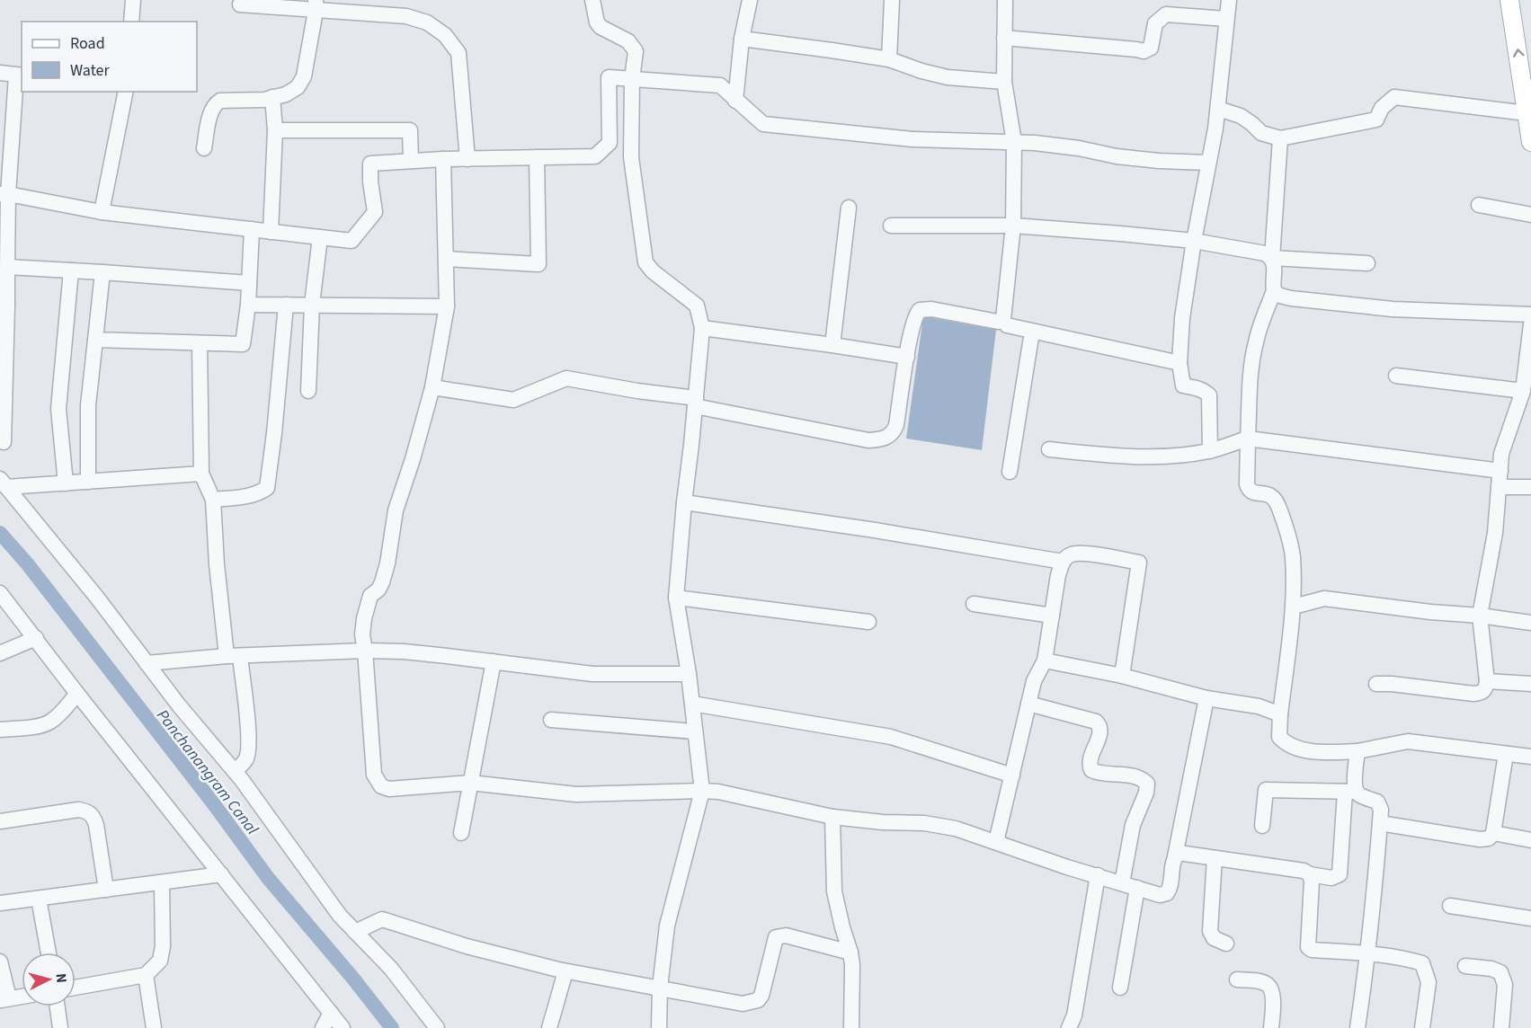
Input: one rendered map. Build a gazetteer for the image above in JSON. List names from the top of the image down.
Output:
{
  "water": ["Panchanangram Canal"],
  "legend": ["Road", "Water"],
  "north": "right"
}
